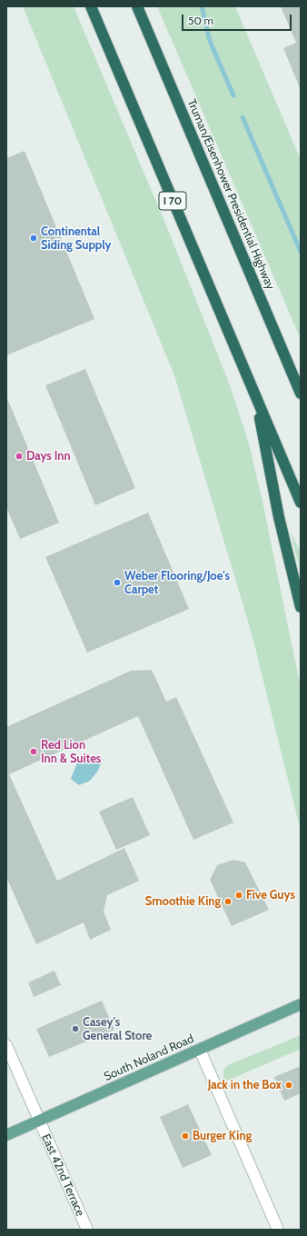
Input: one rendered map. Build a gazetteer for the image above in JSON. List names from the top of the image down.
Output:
{
  "streets": {
    "highway": ["Truman/Eisenhower Presidential Highway", "I 70"],
    "main road": ["South Noland Road"],
    "street": ["East 42nd Terrace"]
  },
  "crossings": [
    ["South Noland Road", "East 42nd Terrace"]
  ],
  "places": [
    "Continental Siding Supply",
    "Days Inn",
    "Weber Flooring/Joe's Carpet",
    "Red Lion Inn & Suites",
    "Five Guys",
    "Smoothie King",
    "Casey's General Store",
    "Jack in the Box",
    "Burger King"
  ],
  "scale_bar": "50 m"
}
